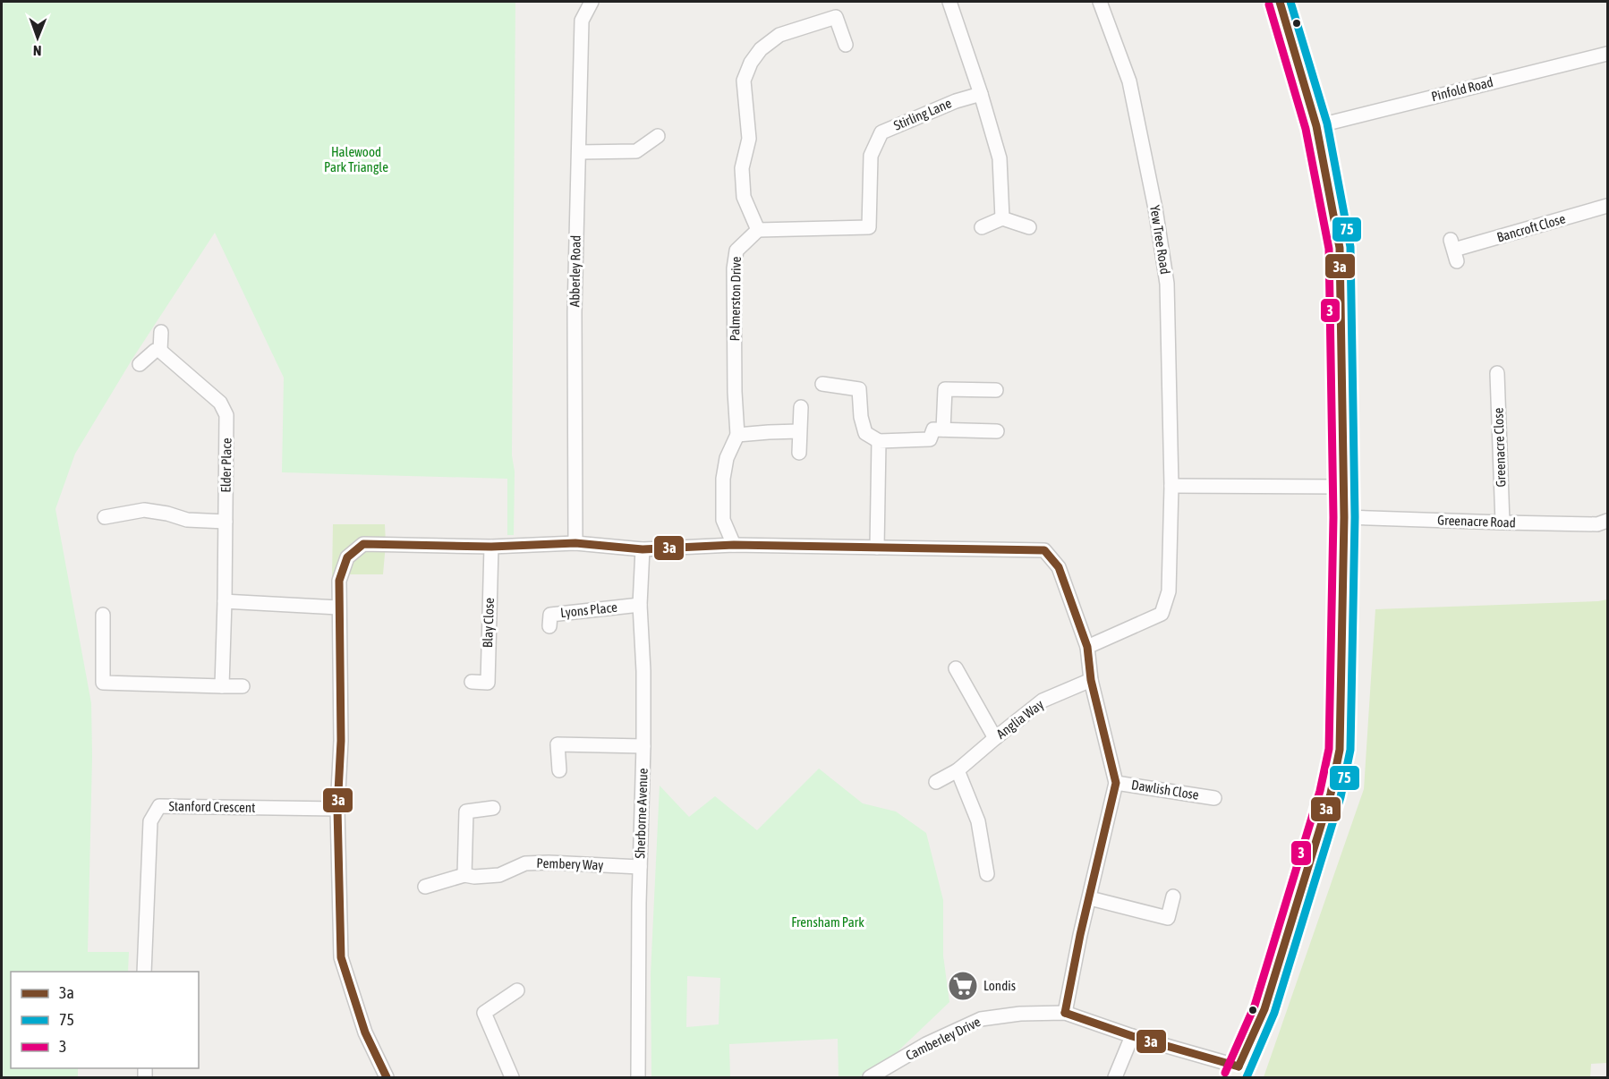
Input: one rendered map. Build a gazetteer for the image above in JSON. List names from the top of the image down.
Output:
{
  "streets": {
    "street": [
      "Pinfold Road",
      "Stirling Lane",
      "Bancroft Close",
      "Yew Tree Road",
      "Abberley Road",
      "Palmerston Drive",
      "Greenacre Close",
      "Elder Place",
      "Greenacre Road",
      "Lyons Place",
      "Blay Close",
      "Anglia Way",
      "Dawlish Close",
      "Stanford Crescent",
      "Sherborne Avenue",
      "Pembery Way",
      "Camberley Drive"
    ]
  },
  "crossings": [
    ["Stirling Lane", "Palmerston Drive"],
    ["Greenacre Close", "Greenacre Road"],
    ["Lyons Place", "Sherborne Avenue"],
    ["Sherborne Avenue", "Pembery Way"]
  ],
  "parks": ["Halewood Park Triangle", "Frensham Park"],
  "places": {
    "supermarket": ["Londis"]
  },
  "lines": ["transit line 3a", "transit line 75", "transit line 3"],
  "legend": ["3a", "75", "3"],
  "north": "bottom"
}
